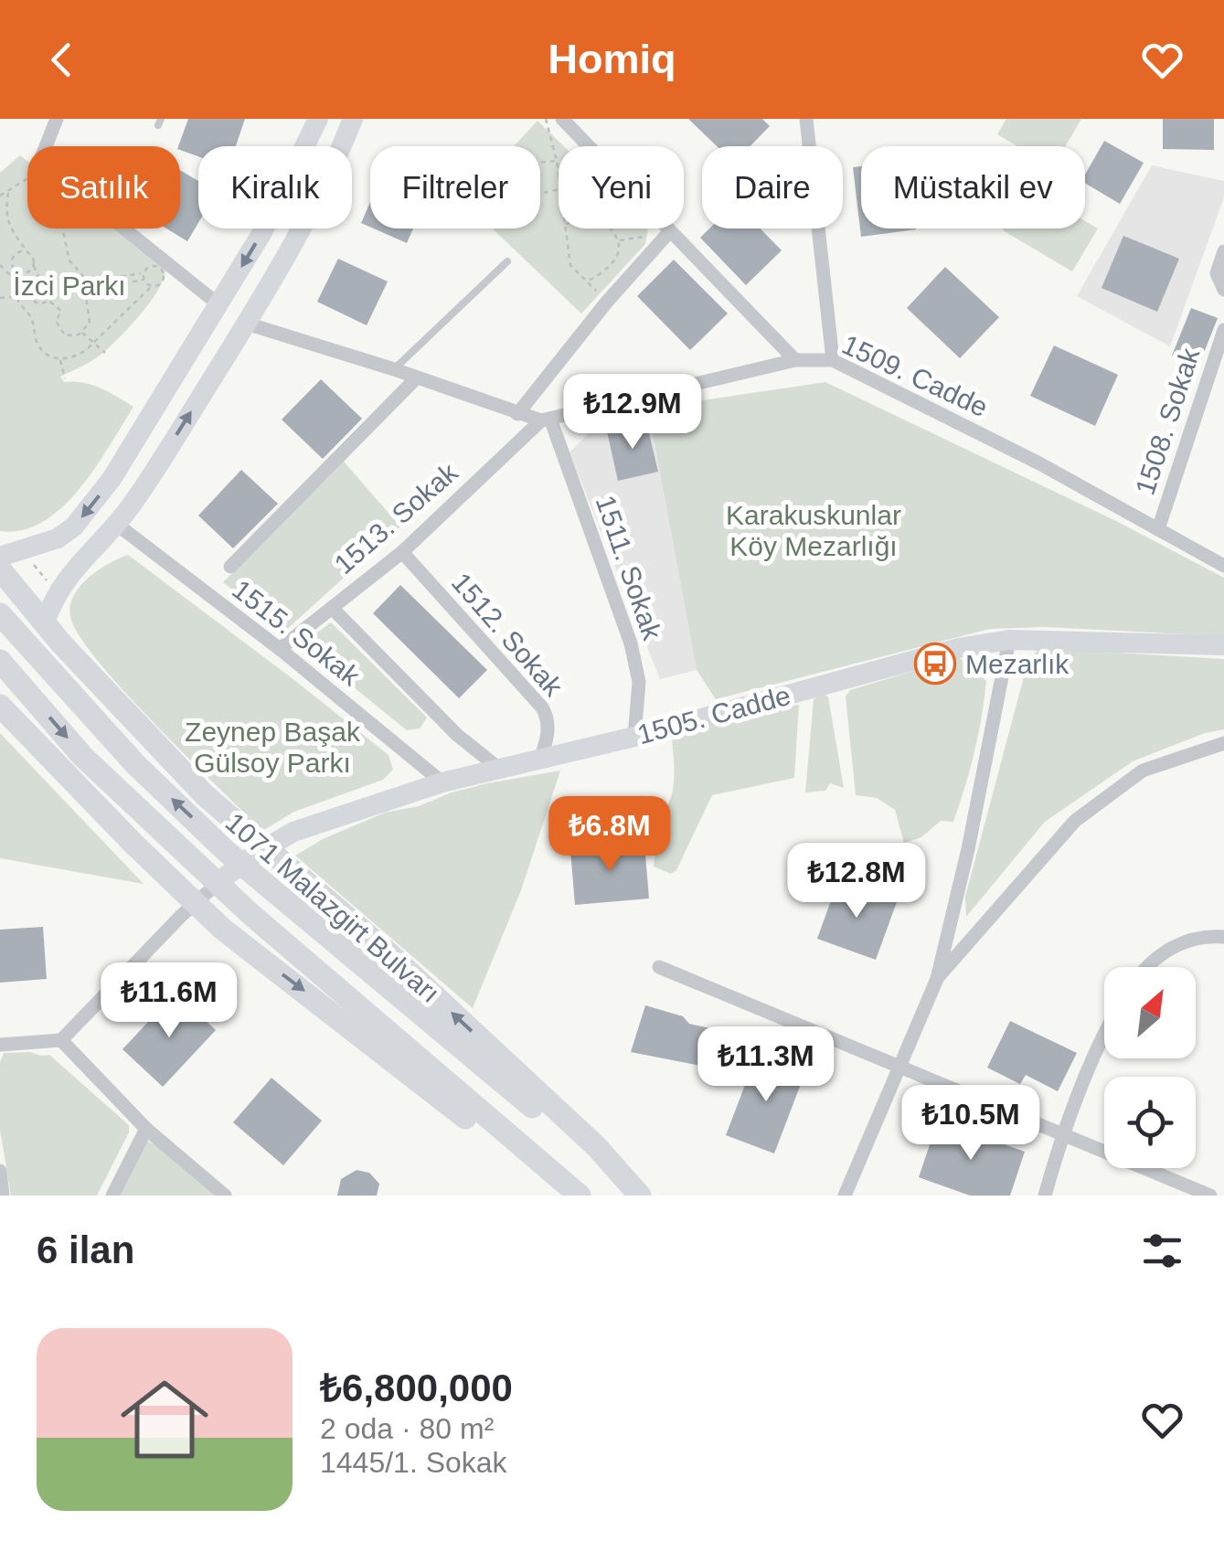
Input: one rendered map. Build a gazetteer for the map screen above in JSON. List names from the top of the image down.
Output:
{
  "streets": {
    "main road": ["1505. Cadde", "1071 Malazgirt Bulvarı"],
    "street": [
      "1509. Cadde",
      "1508. Sokak",
      "1513. Sokak",
      "1511. Sokak",
      "1515. Sokak",
      "1512. Sokak"
    ]
  },
  "crossings": [
    ["1509. Cadde", "1508. Sokak"],
    ["1509. Cadde", "1513. Sokak"],
    ["1509. Cadde", "1511. Sokak"],
    ["1513. Sokak", "1511. Sokak"],
    ["1513. Sokak", "1515. Sokak"],
    ["1513. Sokak", "1512. Sokak"],
    ["1511. Sokak", "1505. Cadde"],
    ["1515. Sokak", "1505. Cadde"],
    ["1512. Sokak", "1505. Cadde"]
  ],
  "parks": ["İzci Parkı", "Karakuskunlar Köy Mezarlığı", "Zeynep Başak Gülsoy Parkı"],
  "places": {
    "bus stop": ["Mezarlık"]
  },
  "north": "top right",
  "page": {
    "header": "Homiq",
    "chip": [
      "Satılık",
      "Kiralık",
      "Filtreler",
      "Yeni",
      "Daire",
      "Müstakil ev"
    ],
    "price": [
      "₺12.9M",
      "₺6.8M",
      "₺12.8M",
      "₺11.6M",
      "₺11.3M",
      "₺10.5M"
    ],
    "heading": "6 ilan",
    "list": [
      {
        "name": "₺6,800,000",
        "note": "2 oda · 80 m² · 1445/1. Sokak"
      }
    ]
  }
}
